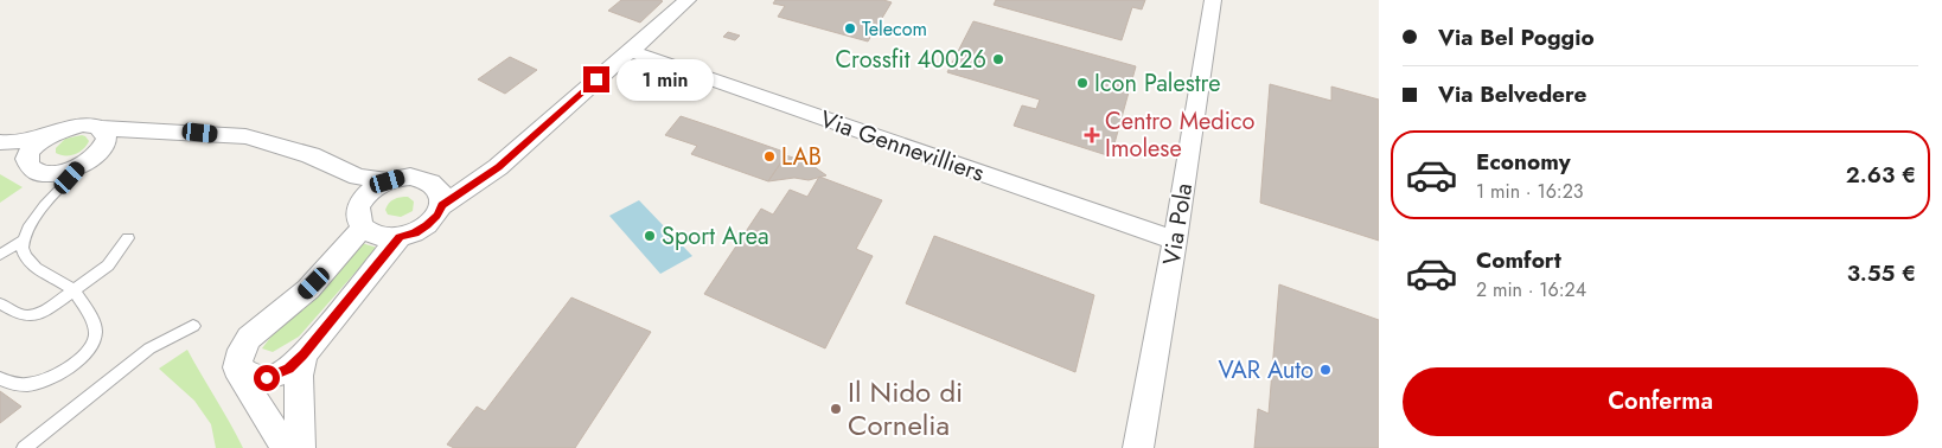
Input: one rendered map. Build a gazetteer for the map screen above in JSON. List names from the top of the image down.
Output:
{
  "streets": {
    "street": ["Via Gennevilliers", "Via Pola"]
  },
  "crossings": [
    ["Via Gennevilliers", "Via Pola"]
  ],
  "places": {
    "other": [
      "Telecom",
      "Crossfit 40026",
      "Icon Palestre",
      "LAB",
      "Sport Area",
      "VAR Auto",
      "Il Nido di Cornelia"
    ],
    "health": ["Centro Medico Imolese"]
  },
  "page": {
    "banner": ["Via Bel Poggio", "Via Belvedere"],
    "bubble": "1 min",
    "list": [
      {
        "name": "Economy",
        "note": "1 min · 16:23",
        "value": "2.63 €"
      },
      {
        "name": "Comfort",
        "note": "2 min · 16:24",
        "value": "3.55 €"
      }
    ],
    "buttons": "Conferma"
  }
}
